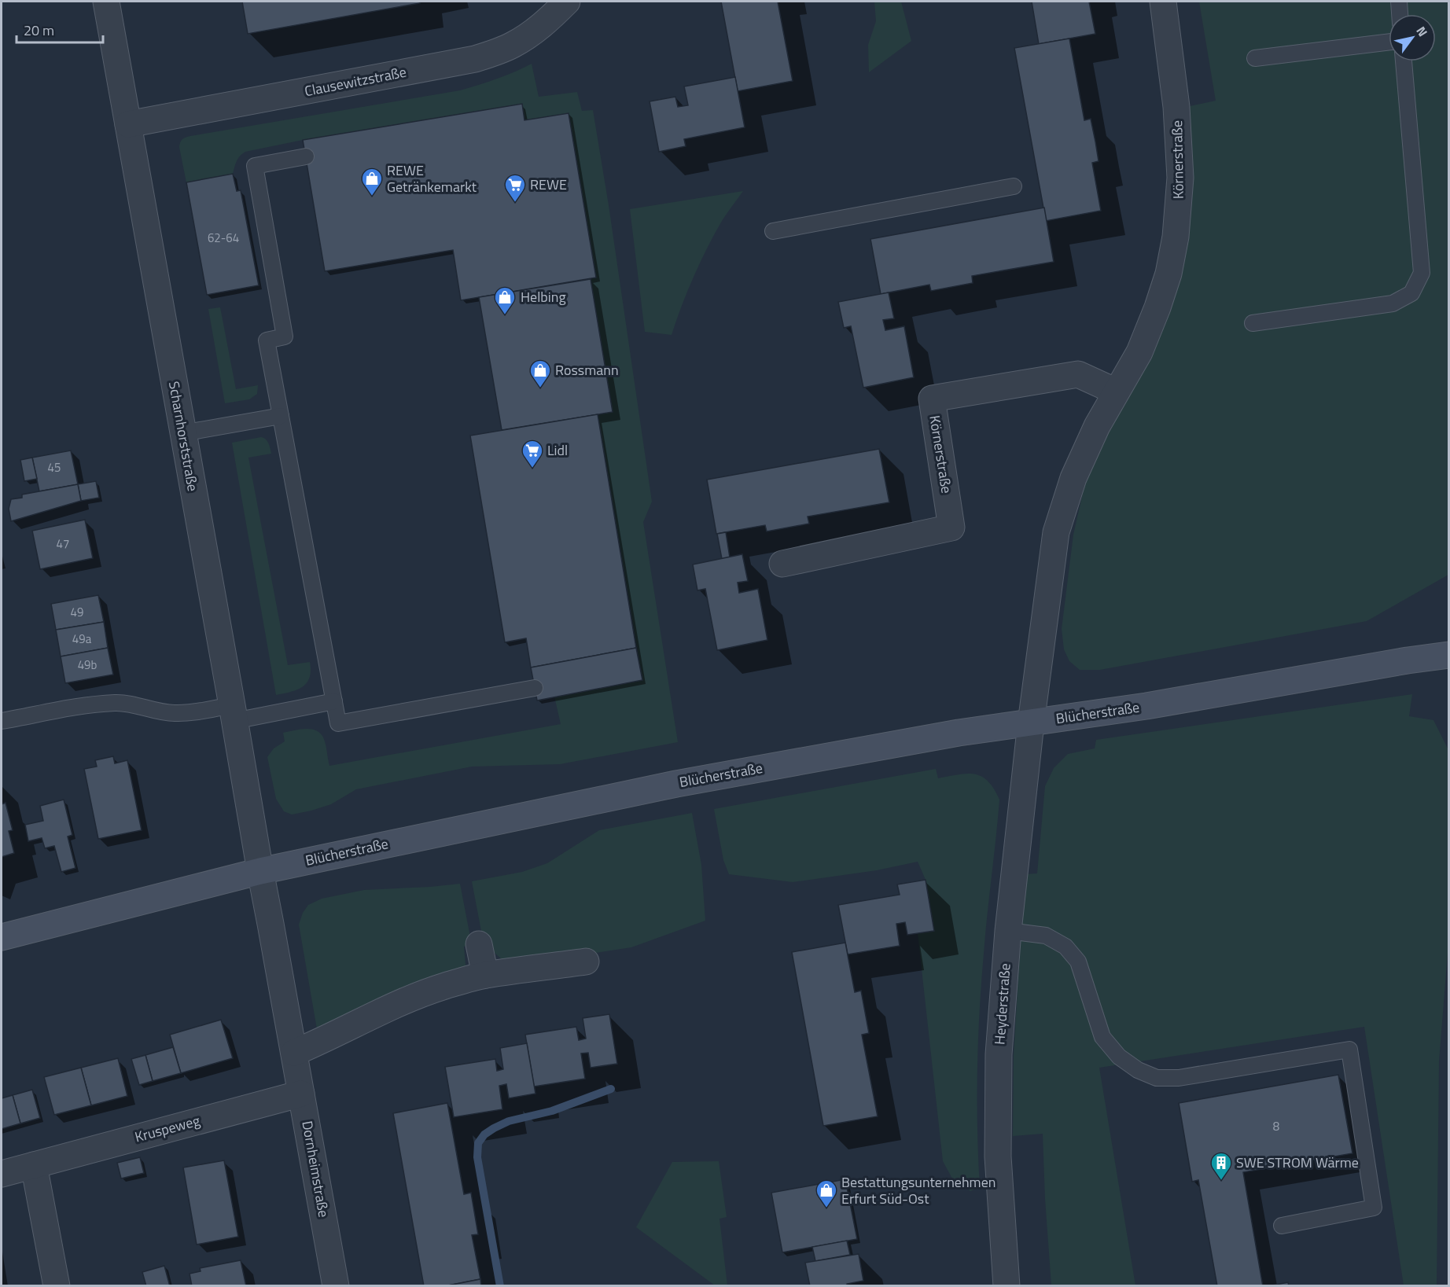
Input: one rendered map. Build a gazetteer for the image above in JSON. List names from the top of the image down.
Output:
{
  "streets": {
    "street": [
      "Clausewitzstraße",
      "Körnerstraße",
      "Scharnhorststraße",
      "Blücherstraße",
      "Heyderstraße",
      "Kruspeweg",
      "Dornheimstraße"
    ]
  },
  "crossings": [
    ["Clausewitzstraße", "Scharnhorststraße"],
    ["Körnerstraße", "Blücherstraße"],
    ["Körnerstraße", "Heyderstraße"],
    ["Scharnhorststraße", "Blücherstraße"],
    ["Scharnhorststraße", "Dornheimstraße"],
    ["Blücherstraße", "Heyderstraße"],
    ["Blücherstraße", "Dornheimstraße"],
    ["Kruspeweg", "Dornheimstraße"]
  ],
  "places": {
    "shop": [
      "REWE Getränkemarkt",
      "Helbing",
      "Rossmann",
      "Bestattungsunternehmen Erfurt Süd-Ost"
    ],
    "supermarket": ["REWE", "Lidl"],
    "building": ["SWE STROM Wärme"]
  },
  "house_numbers": [
    "62-64",
    "45",
    "47",
    "49",
    "49a",
    "49b",
    "8"
  ],
  "scale_bar": "20 m",
  "north": "top right"
}
